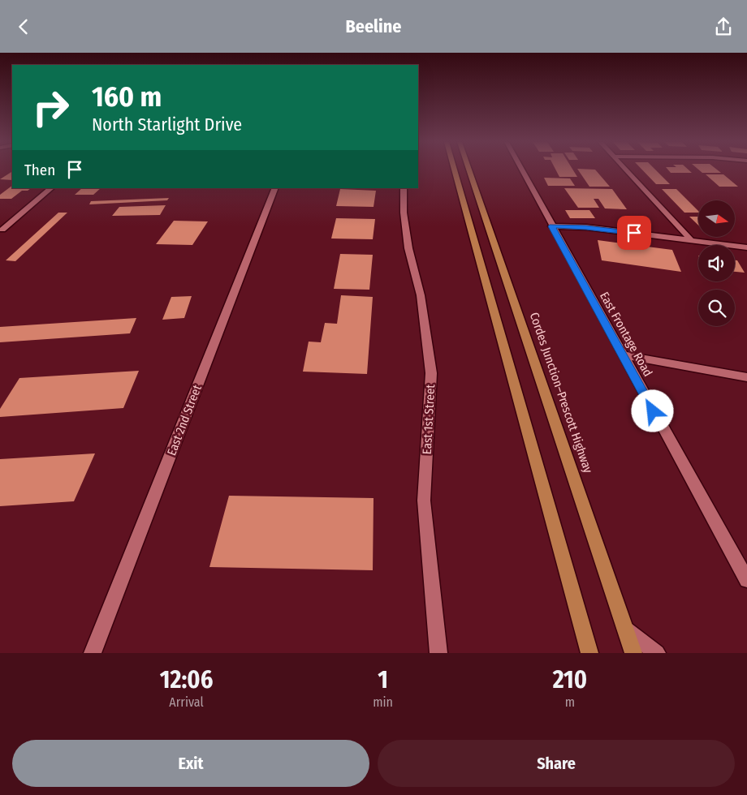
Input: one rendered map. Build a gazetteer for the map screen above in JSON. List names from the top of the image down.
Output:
{
  "streets": {
    "main road": ["Cordes Junction–Prescott Highway"],
    "street": ["East Frontage Road", "East 1st Street", "East 2nd Street"]
  },
  "north": "right",
  "page": {
    "header": "Beeline",
    "turn": ["160 m", "North Starlight Drive"],
    "then": "Then",
    "eta": [
      "12:06",
      "Arrival",
      "1",
      "min",
      "210",
      "m"
    ],
    "buttons": ["Exit", "Share"]
  }
}
